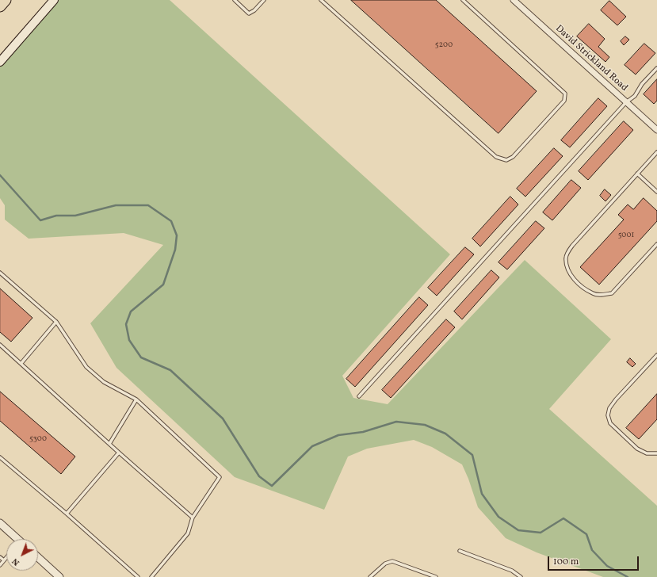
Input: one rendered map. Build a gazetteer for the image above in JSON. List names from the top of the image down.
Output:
{
  "streets": {
    "street": ["David Strickland Road"]
  },
  "house_numbers": ["5200", "5001", "5300"],
  "scale_bar": "100 m",
  "north": "bottom left"
}
